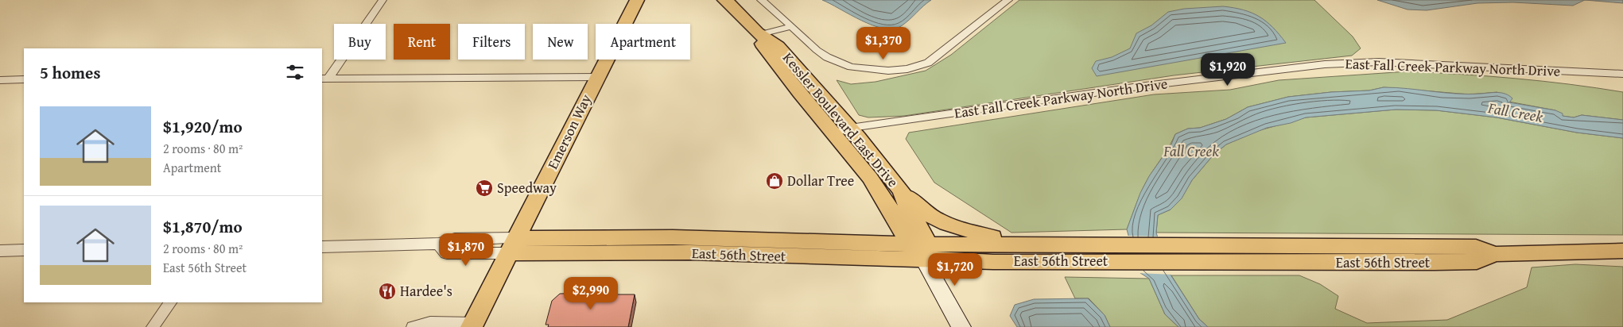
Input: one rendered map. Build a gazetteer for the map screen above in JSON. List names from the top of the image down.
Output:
{
  "streets": {
    "main road": ["Kessler Boulevard East Drive", "Emerson Way", "East 56th Street"],
    "street": ["East Fall Creek Parkway North Drive"]
  },
  "crossings": [
    ["East Fall Creek Parkway North Drive", "Kessler Boulevard East Drive"],
    ["Kessler Boulevard East Drive", "East 56th Street"],
    ["Emerson Way", "East 56th Street"]
  ],
  "water": ["Fall Creek"],
  "places": {
    "shop": ["Dollar Tree"],
    "supermarket": ["Speedway"],
    "restaurant": ["Hardee's"]
  },
  "page": {
    "chip": [
      "Buy",
      "Rent",
      "Filters",
      "New",
      "Apartment"
    ],
    "price": [
      "$1,370",
      "$1,920",
      "$1,870",
      "$1,720",
      "$2,990"
    ],
    "heading": "5 homes",
    "list": [
      {
        "name": "$1,920/mo",
        "note": "2 rooms · 80 m² · Apartment"
      },
      {
        "name": "$1,870/mo",
        "note": "2 rooms · 80 m² · East 56th Street"
      }
    ]
  }
}
